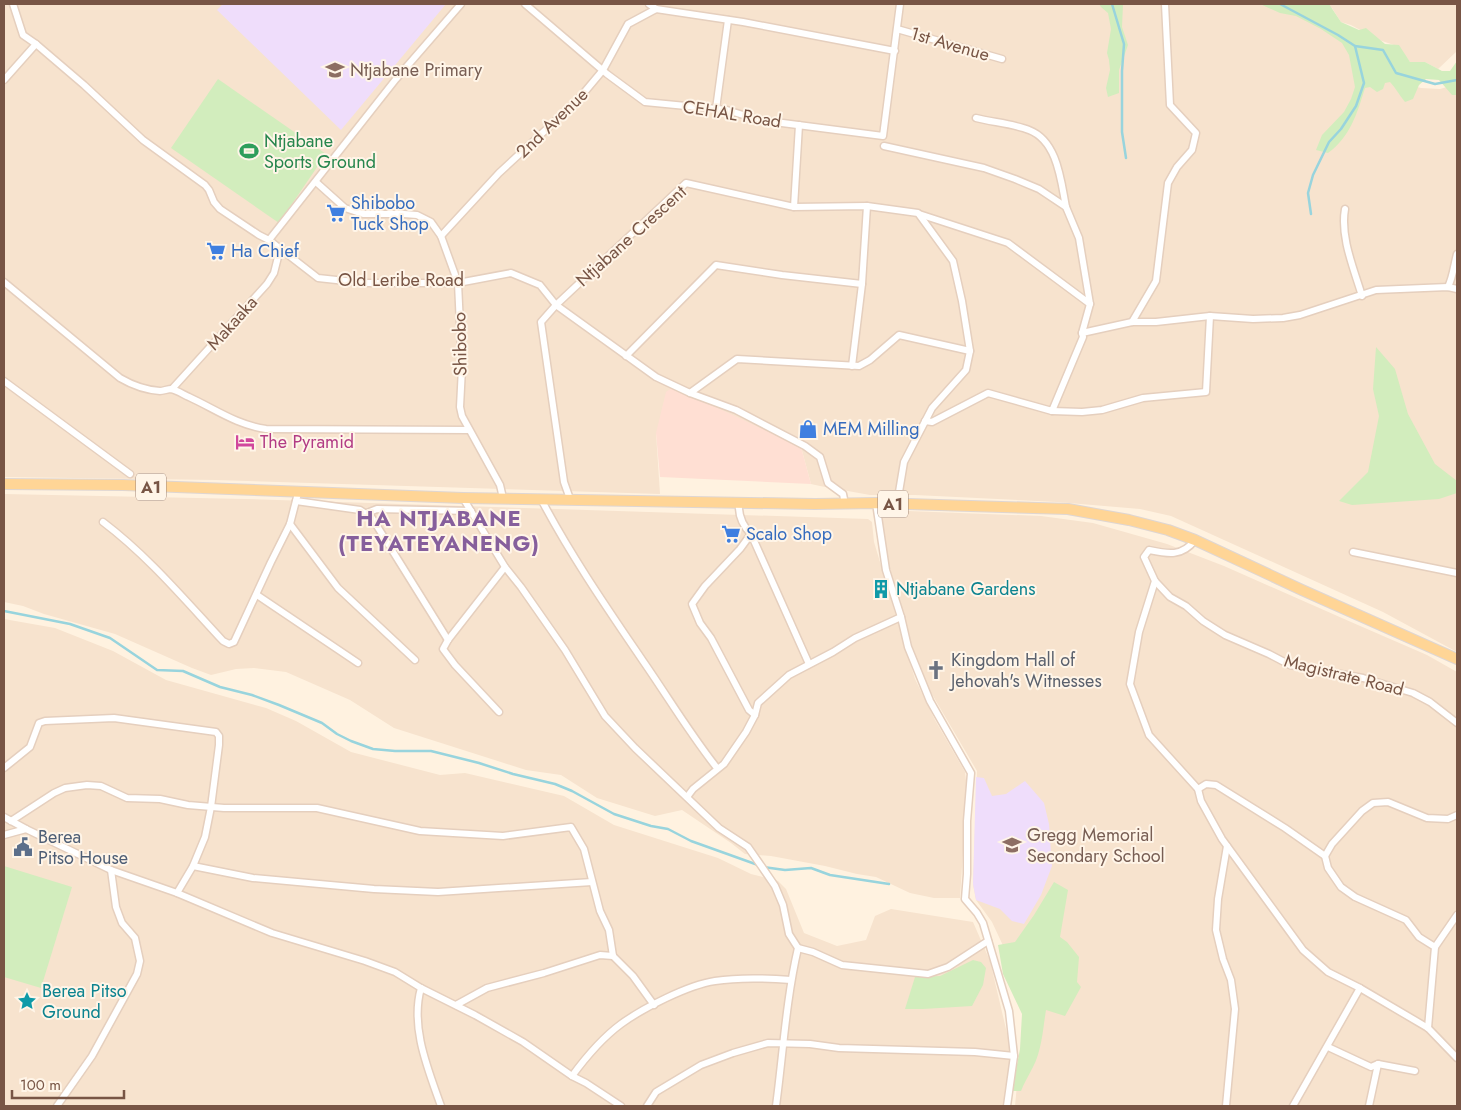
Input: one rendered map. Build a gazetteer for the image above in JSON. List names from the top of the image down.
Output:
{
  "streets": {
    "main road": ["A1"],
    "street": [
      "1st Avenue",
      "CEHAL Road",
      "2nd Avenue",
      "Ntjabane Crescent",
      "Old Leribe Road",
      "Makaaka",
      "Shibobo",
      "Magistrate Road"
    ]
  },
  "crossings": [
    ["1st Avenue", "CEHAL Road"],
    ["CEHAL Road", "2nd Avenue"],
    ["2nd Avenue", "Shibobo"],
    ["Ntjabane Crescent", "Old Leribe Road"],
    ["Ntjabane Crescent", "A1"],
    ["Old Leribe Road", "Makaaka"],
    ["Old Leribe Road", "Shibobo"],
    ["Old Leribe Road", "A1"],
    ["Shibobo", "A1"]
  ],
  "districts": ["HA NTJABANE (TEYATEYANENG)"],
  "places": {
    "school or university": ["Ntjabane Primary", "Gregg Memorial Secondary School"],
    "sports": ["Ntjabane Sports Ground"],
    "supermarket": ["Shibobo Tuck Shop", "Ha Chief", "Scalo Shop"],
    "shop": ["MEM Milling"],
    "hotel": ["The Pyramid"],
    "building": ["Ntjabane Gardens"],
    "church": ["Kingdom Hall of Jehovah's Witnesses"],
    "public building": ["Berea Pitso House"],
    "place": ["Berea Pitso Ground"]
  },
  "scale_bar": "100 m"
}
